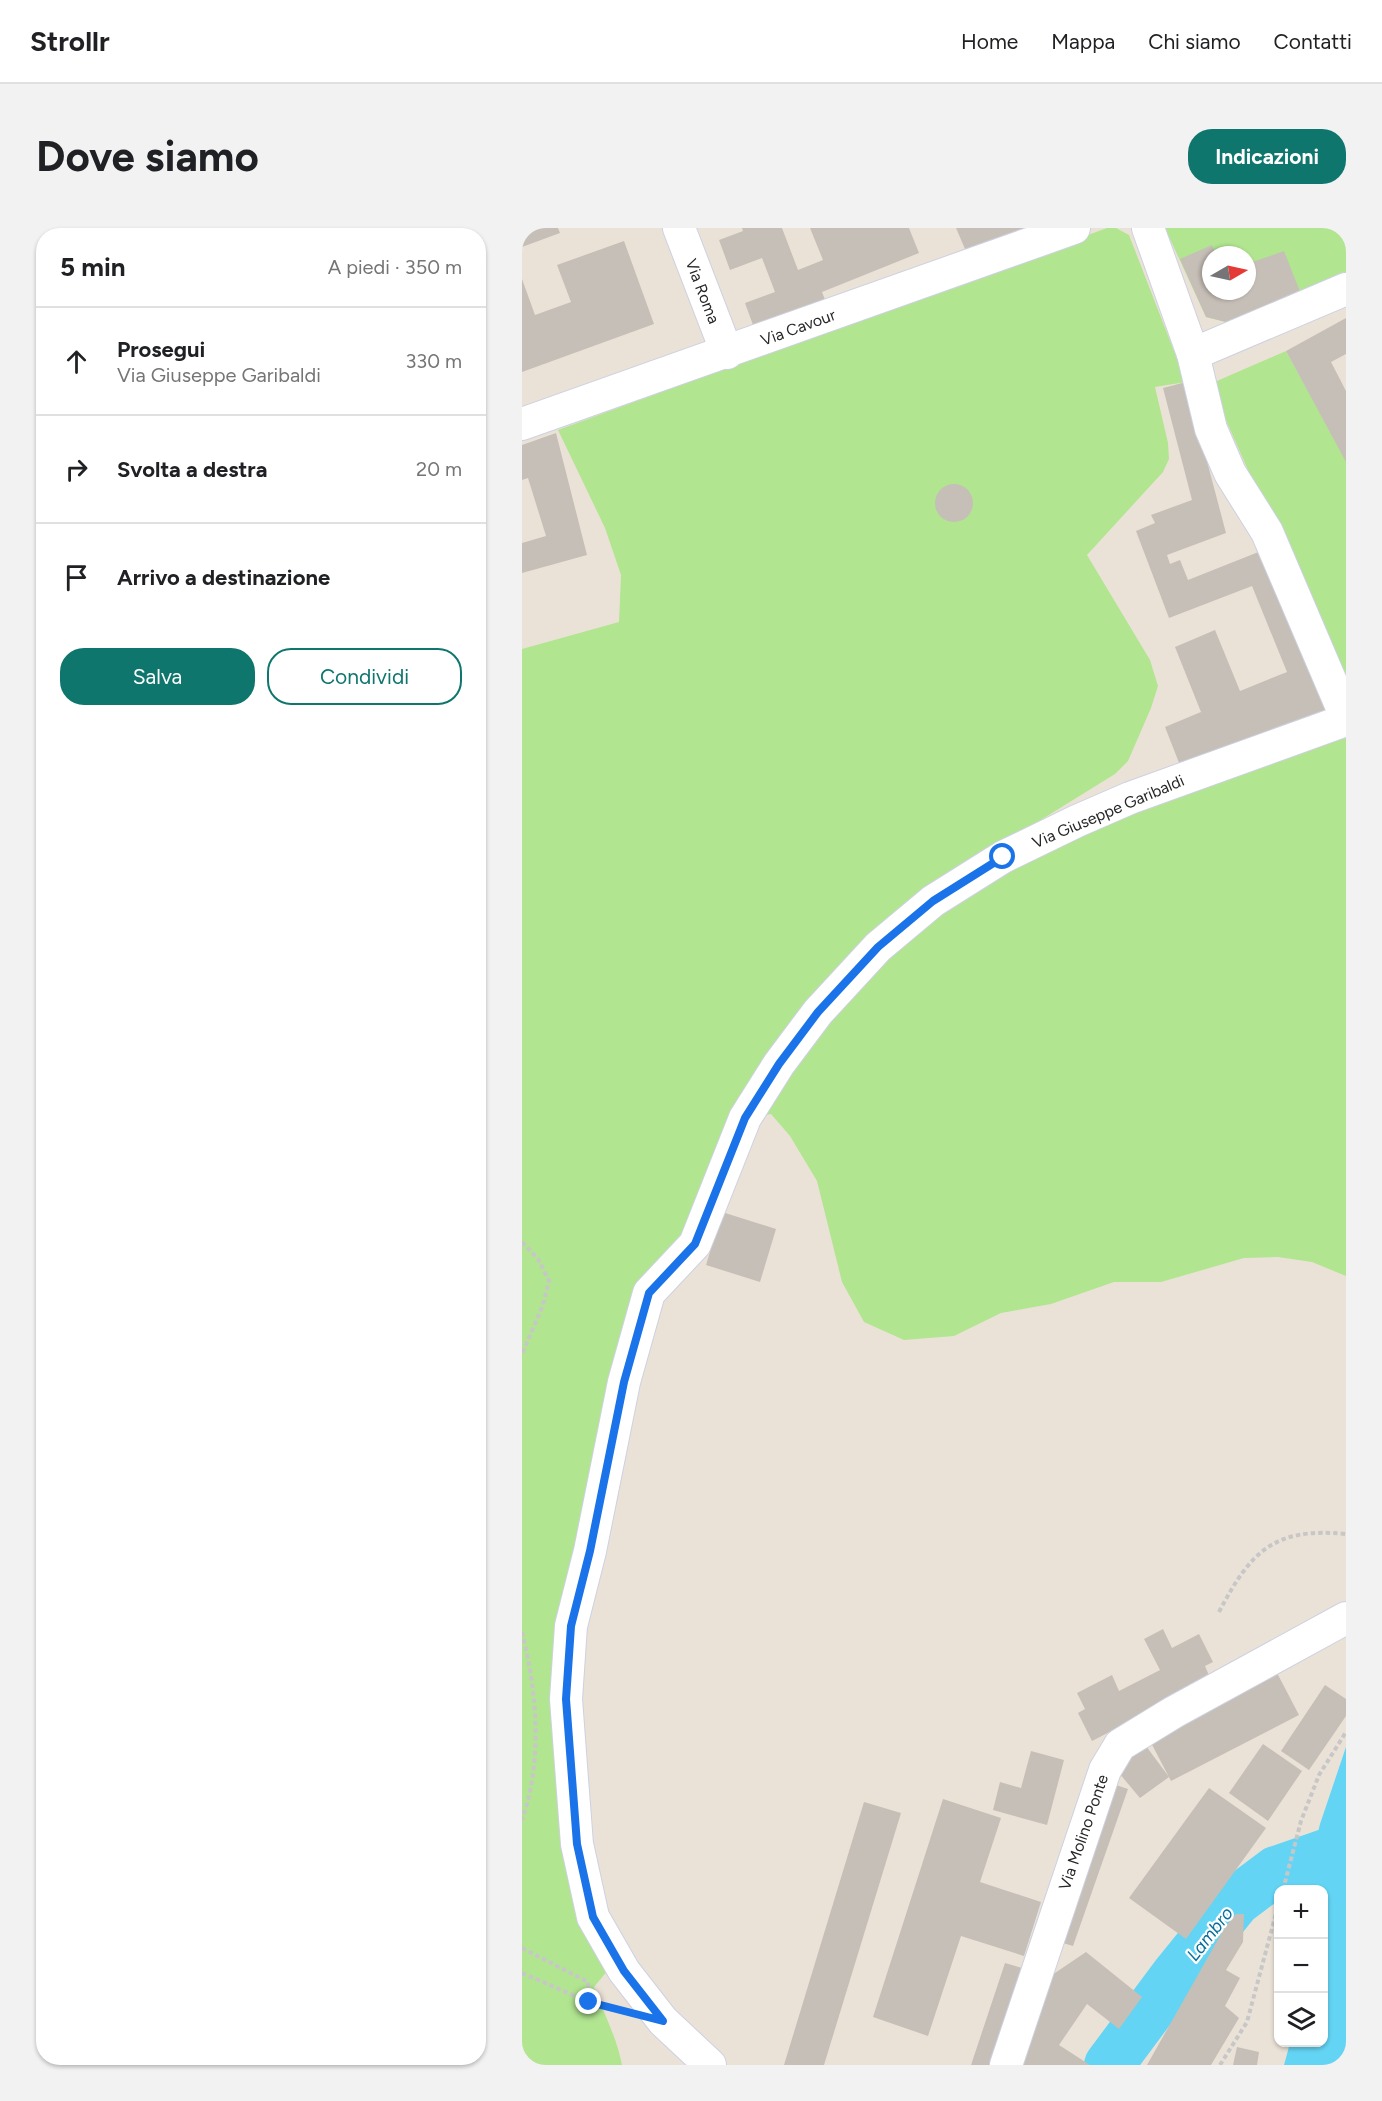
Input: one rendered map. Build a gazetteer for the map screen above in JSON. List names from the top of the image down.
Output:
{
  "streets": {
    "street": [
      "Via Roma",
      "Via Cavour",
      "Via Giuseppe Garibaldi",
      "Via Molino Ponte"
    ]
  },
  "crossings": [
    ["Via Roma", "Via Cavour"]
  ],
  "water": ["Lambro"],
  "north": "right",
  "page": {
    "header": "Strollr",
    "nav": [
      "Home",
      "Mappa",
      "Chi siamo",
      "Contatti"
    ],
    "buttons": [
      "Indicazioni",
      ["Salva", "Condividi"]
    ],
    "title": "Dove siamo",
    "heading": ["5 min", "A piedi · 350 m"],
    "list": [
      ["Prosegui", "Via Giuseppe Garibaldi", "330 m"],
      ["Svolta a destra", "20 m"],
      "Arrivo a destinazione"
    ],
    "map_buttons": ["+", "−"]
  }
}
